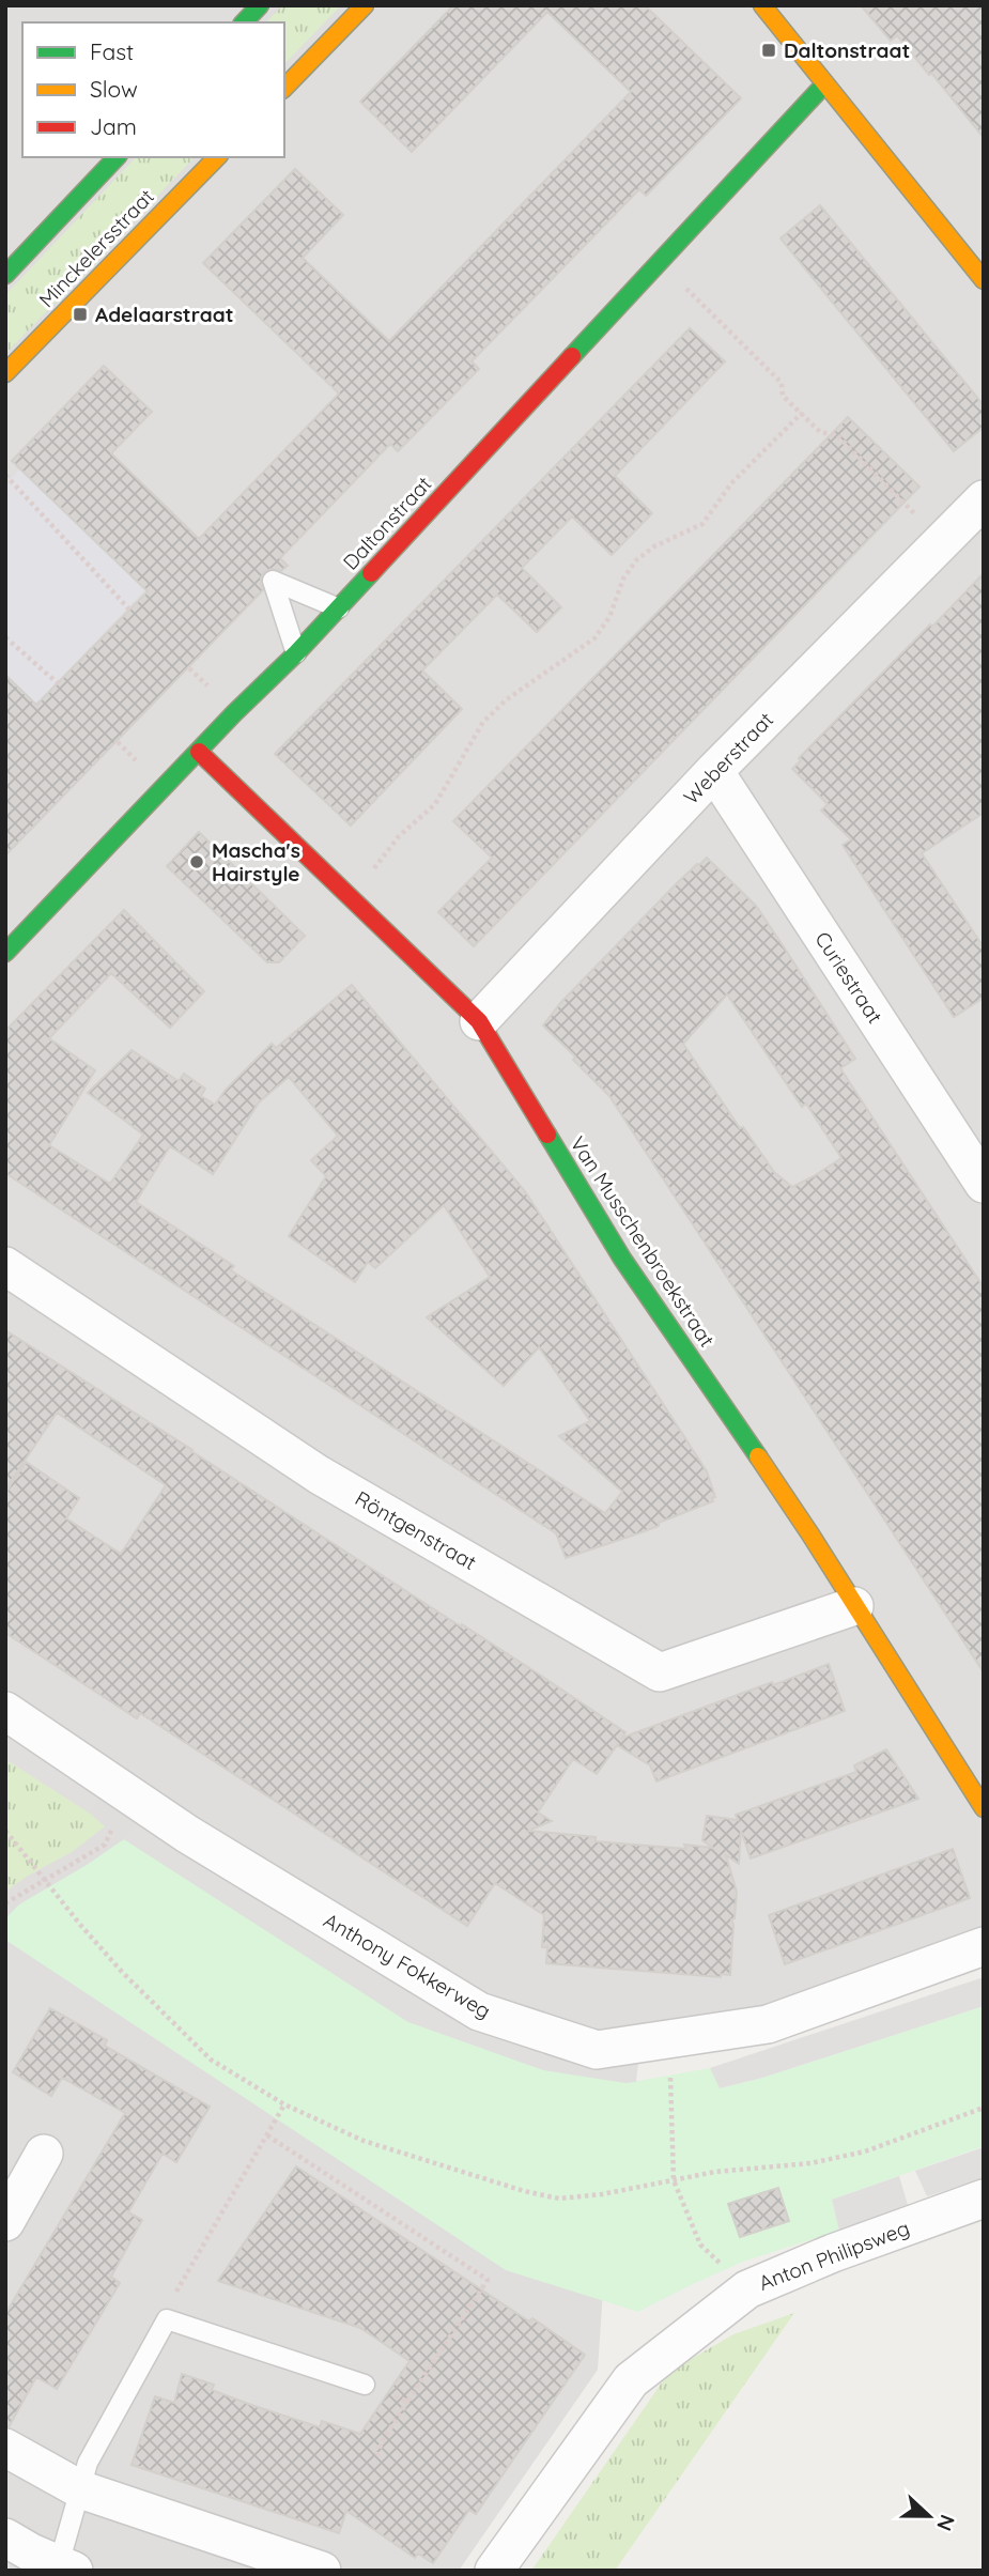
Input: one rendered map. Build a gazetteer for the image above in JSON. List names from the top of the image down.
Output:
{
  "streets": {
    "street": [
      "Minckelersstraat",
      "Daltonstraat",
      "Weberstraat",
      "Curiestraat",
      "Van Musschenbroekstraat",
      "Röntgenstraat",
      "Anthony Fokkerweg",
      "Anton Philipsweg"
    ]
  },
  "crossings": [
    ["Daltonstraat", "Van Musschenbroekstraat"],
    ["Weberstraat", "Curiestraat"],
    ["Weberstraat", "Van Musschenbroekstraat"],
    ["Van Musschenbroekstraat", "Röntgenstraat"]
  ],
  "places": {
    "transit": ["Daltonstraat", "Adelaarstraat"],
    "other": ["Mascha's Hairstyle"]
  },
  "legend": ["Fast", "Slow", "Jam"],
  "north": "right"
}
